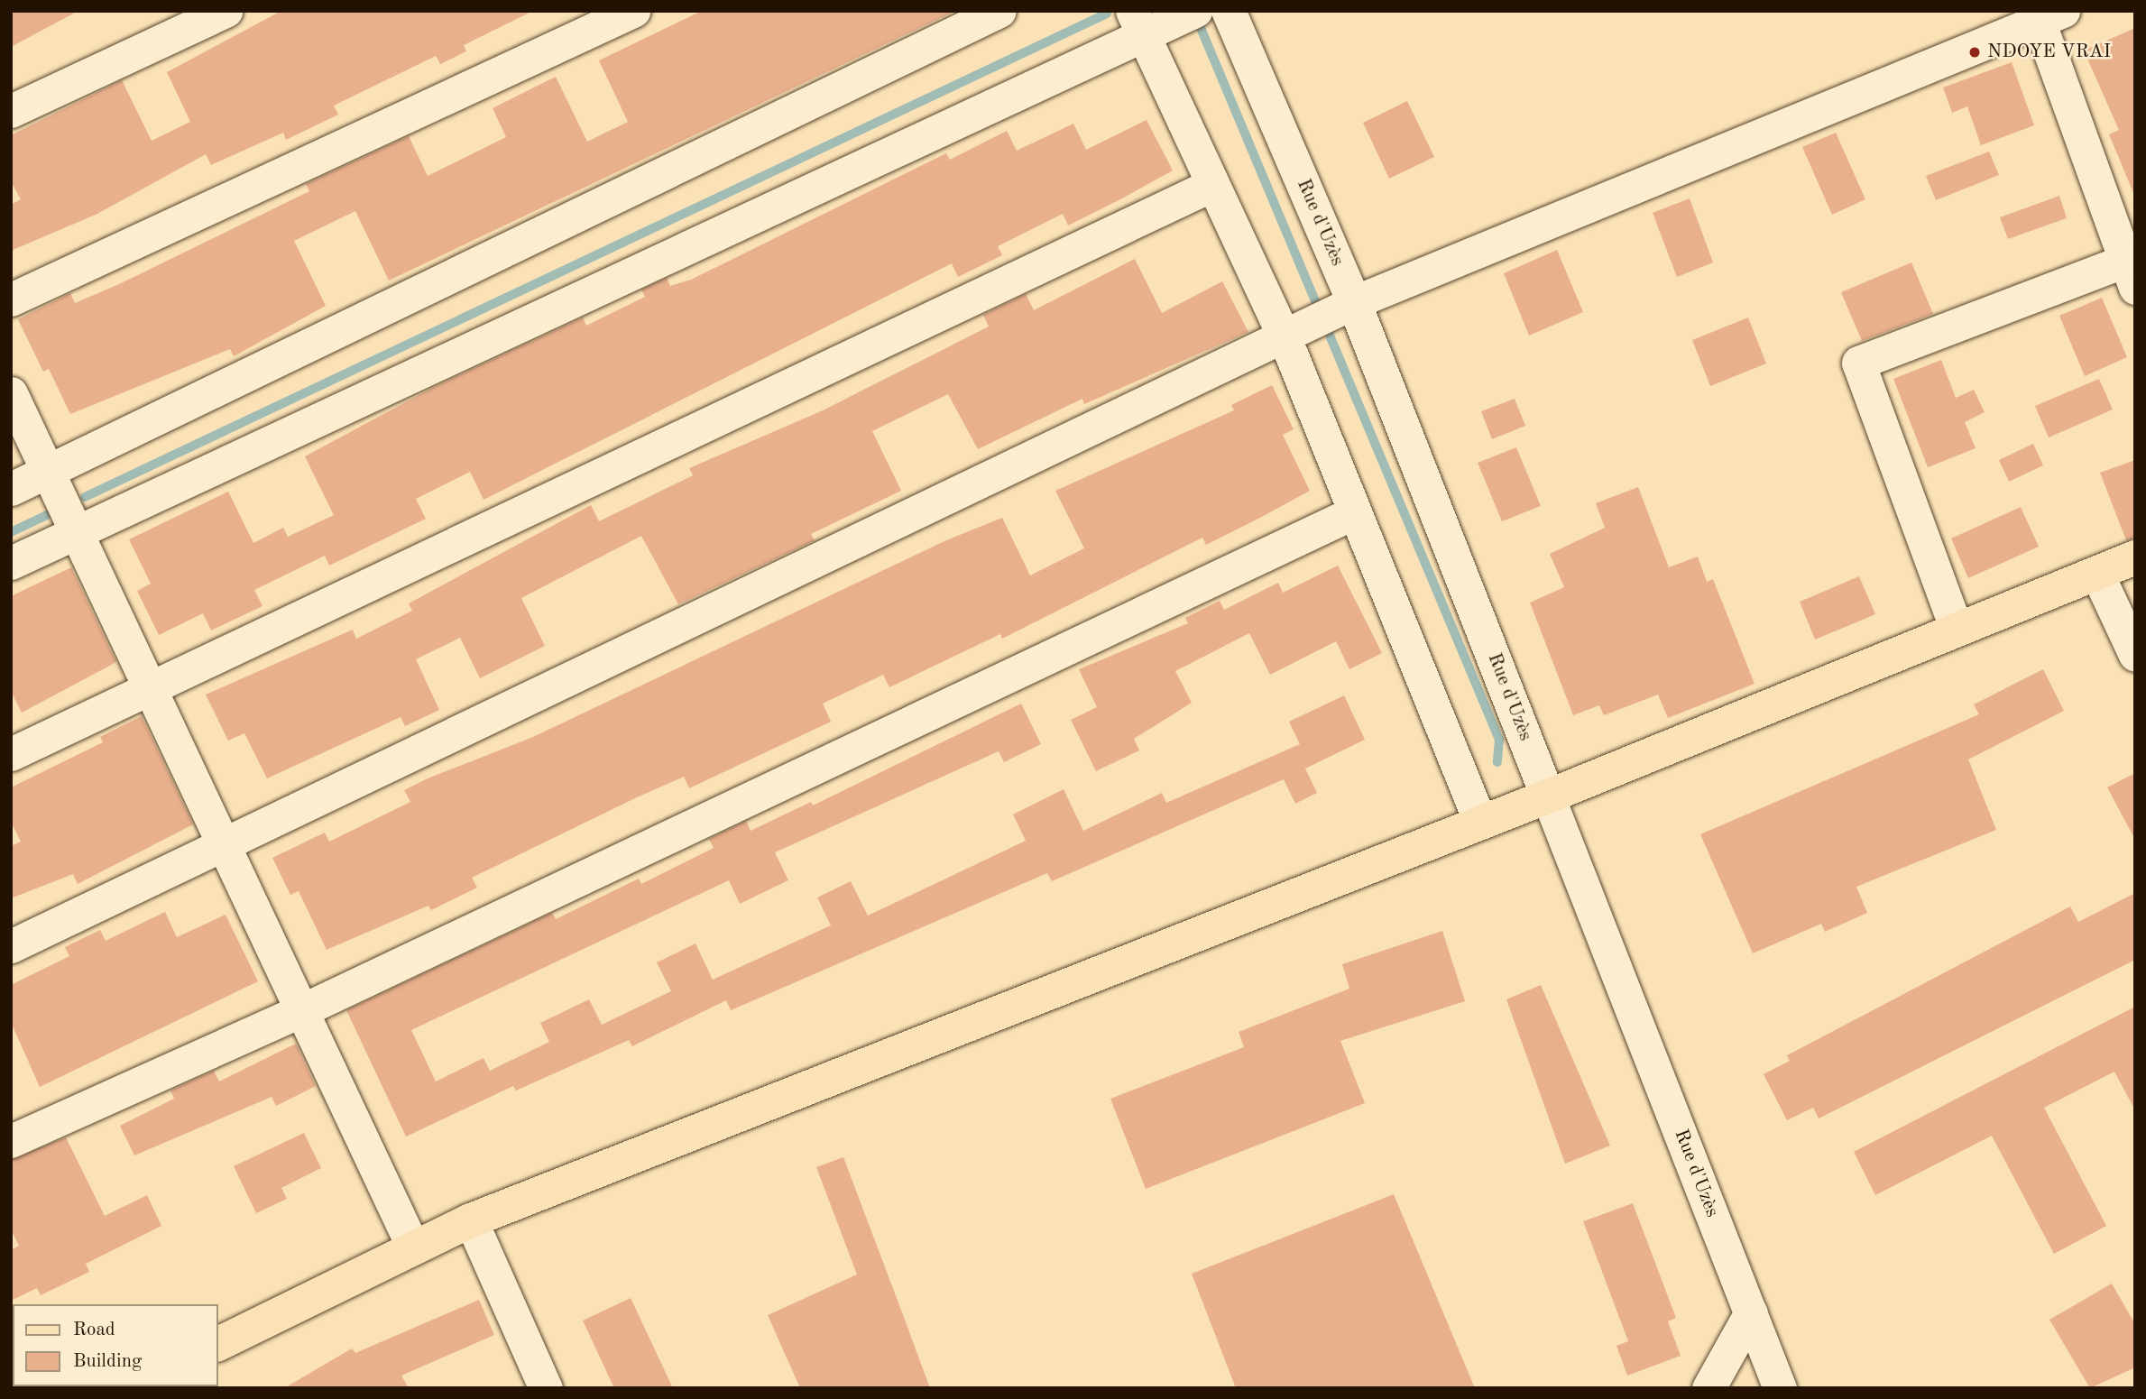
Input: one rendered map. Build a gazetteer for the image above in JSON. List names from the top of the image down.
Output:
{
  "streets": {
    "street": ["Rue d'Uzès"]
  },
  "places": ["NDOYE VRAI"],
  "legend": ["Road", "Building"]
}
